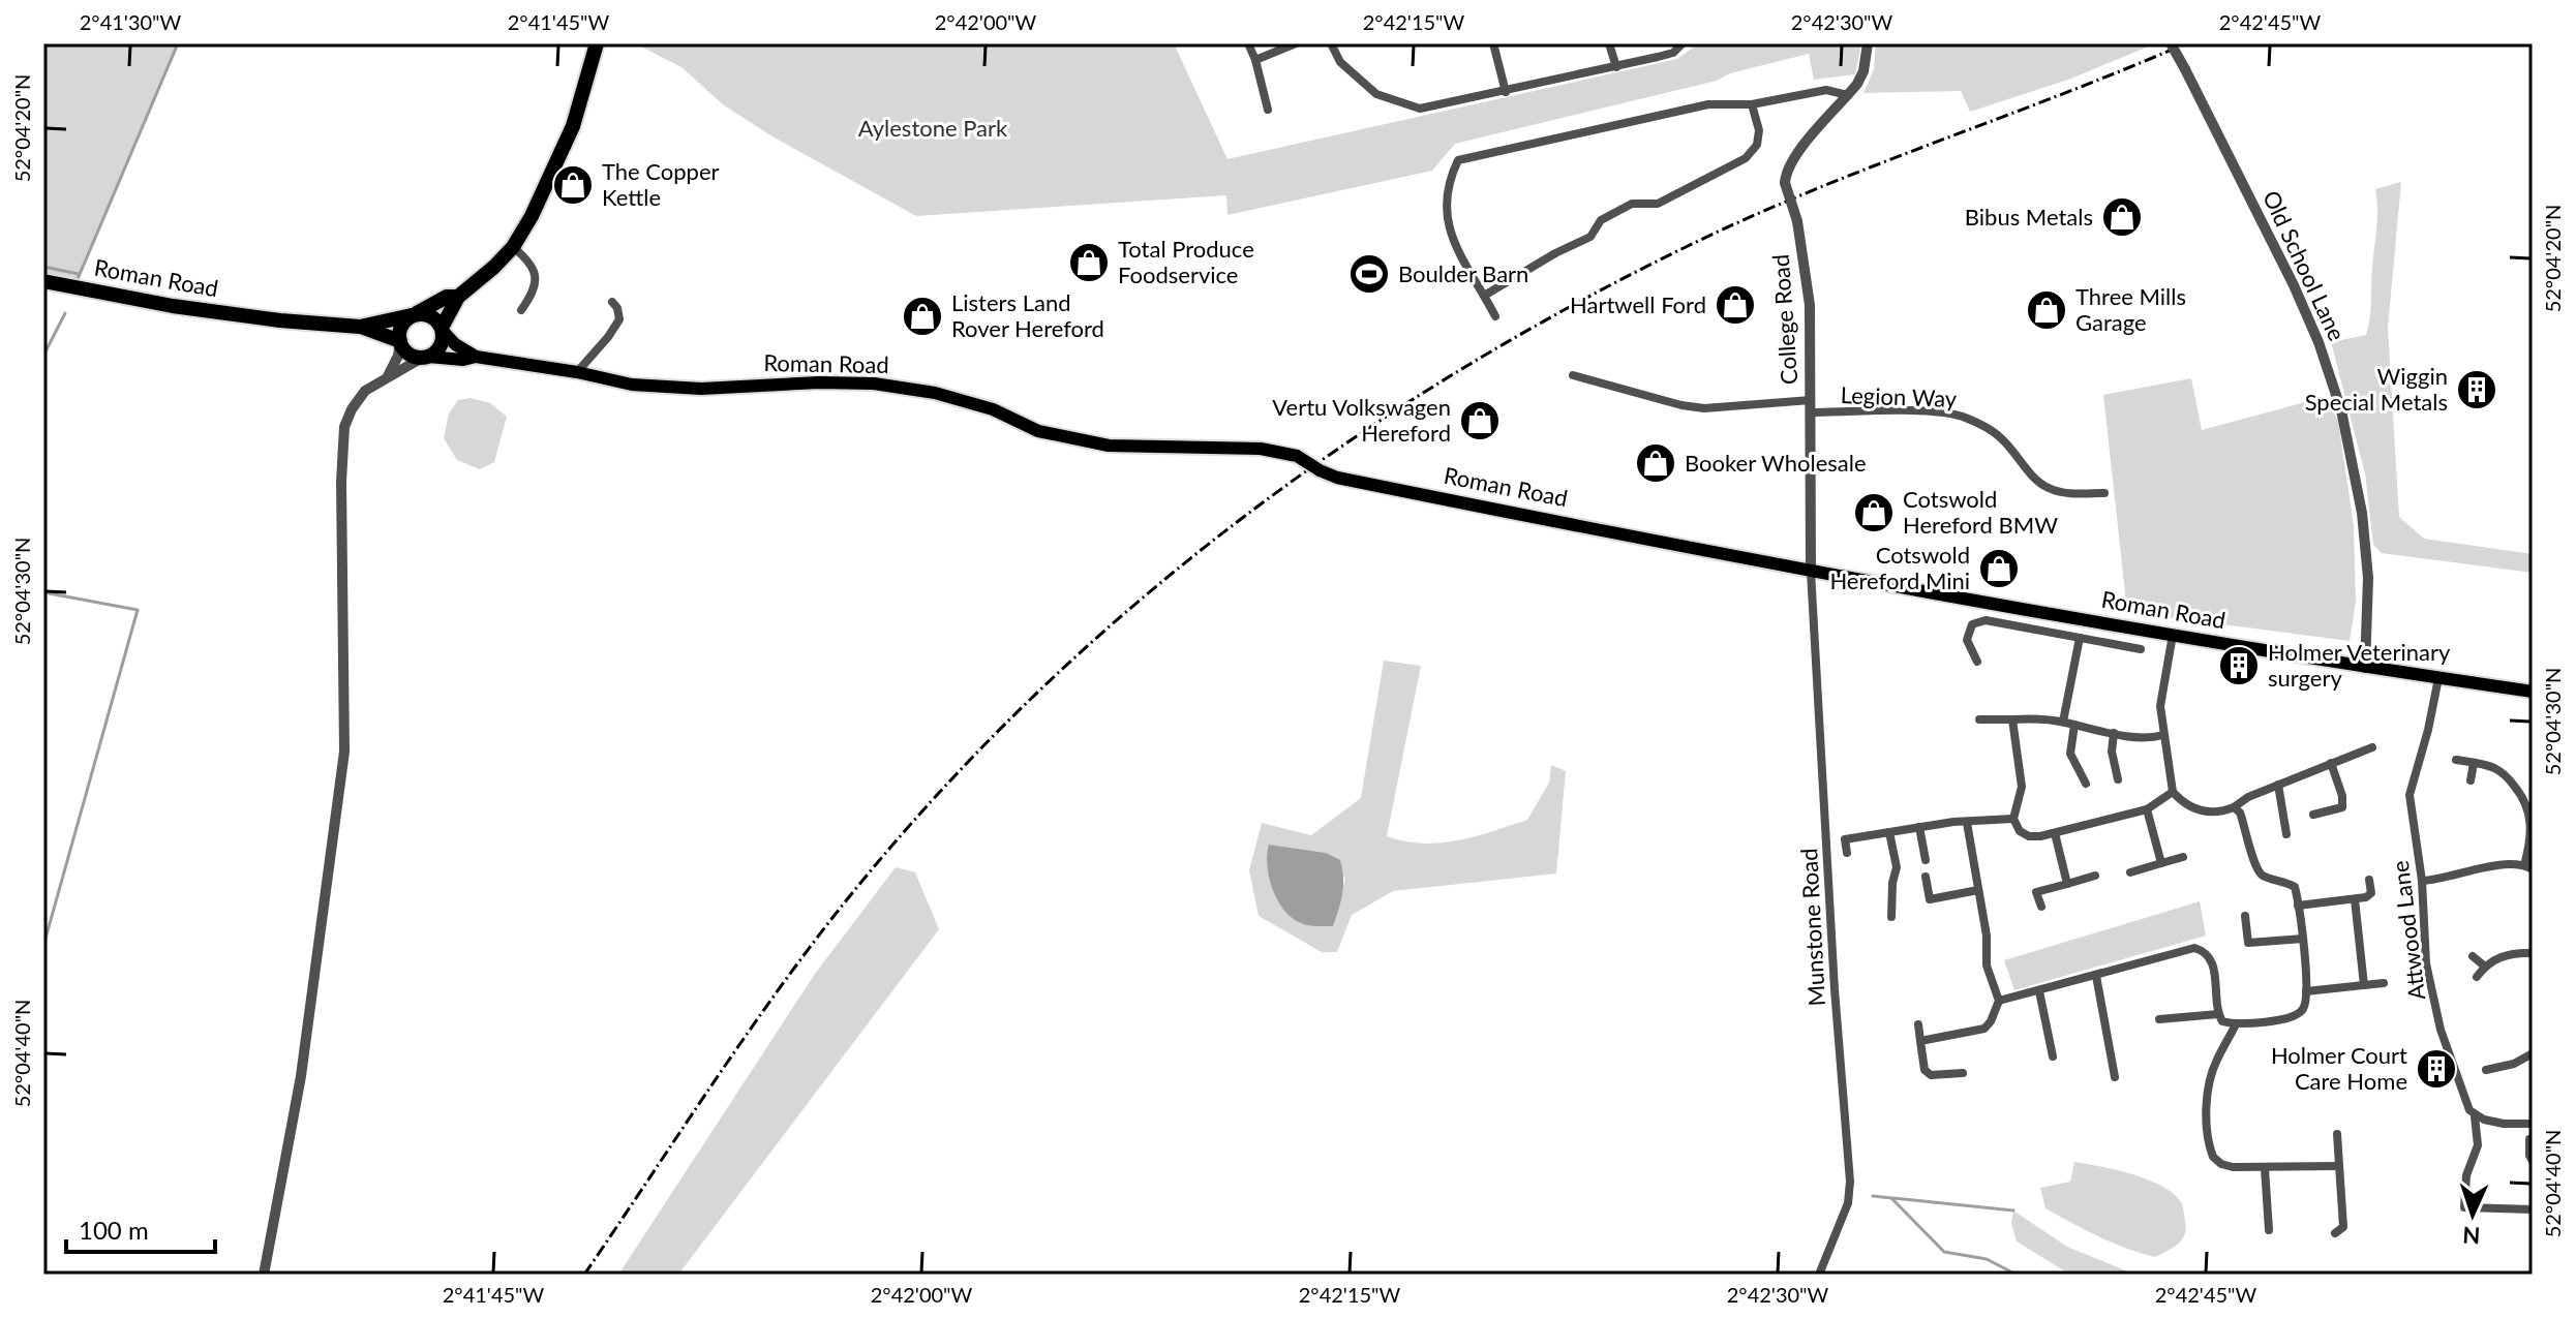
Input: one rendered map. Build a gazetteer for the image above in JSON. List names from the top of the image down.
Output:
{
  "streets": {
    "highway": ["Roman Road"],
    "street": [
      "Old School Lane",
      "College Road",
      "Legion Way",
      "Munstone Road",
      "Attwood Lane"
    ]
  },
  "crossings": [
    ["Old School Lane", "Roman Road"],
    ["Roman Road", "College Road"],
    ["Roman Road", "Munstone Road"],
    ["Roman Road", "Attwood Lane"],
    ["College Road", "Legion Way"],
    ["College Road", "Munstone Road"]
  ],
  "parks": ["Aylestone Park"],
  "places": {
    "shop": [
      "The Copper Kettle",
      "Bibus Metals",
      "Total Produce Foodservice",
      "Hartwell Ford",
      "Three Mills Garage",
      "Listers Land Rover Hereford",
      "Vertu Volkswagen Hereford",
      "Booker Wholesale",
      "Cotswold Hereford BMW",
      "Cotswold Hereford Mini"
    ],
    "sports": ["Boulder Barn"],
    "building": ["Wiggin Special Metals", "Holmer Veterinary surgery", "Holmer Court Care Home"]
  },
  "scale_bar": "100 m",
  "north": "bottom",
  "coordinates": [
    "2°41'30\"W",
    "2°41'45\"W",
    "2°42'00\"W",
    "2°42'15\"W",
    "2°42'30\"W",
    "2°42'45\"W",
    "52°04'20\"N",
    "52°04'30\"N",
    "52°04'40\"N"
  ]
}
